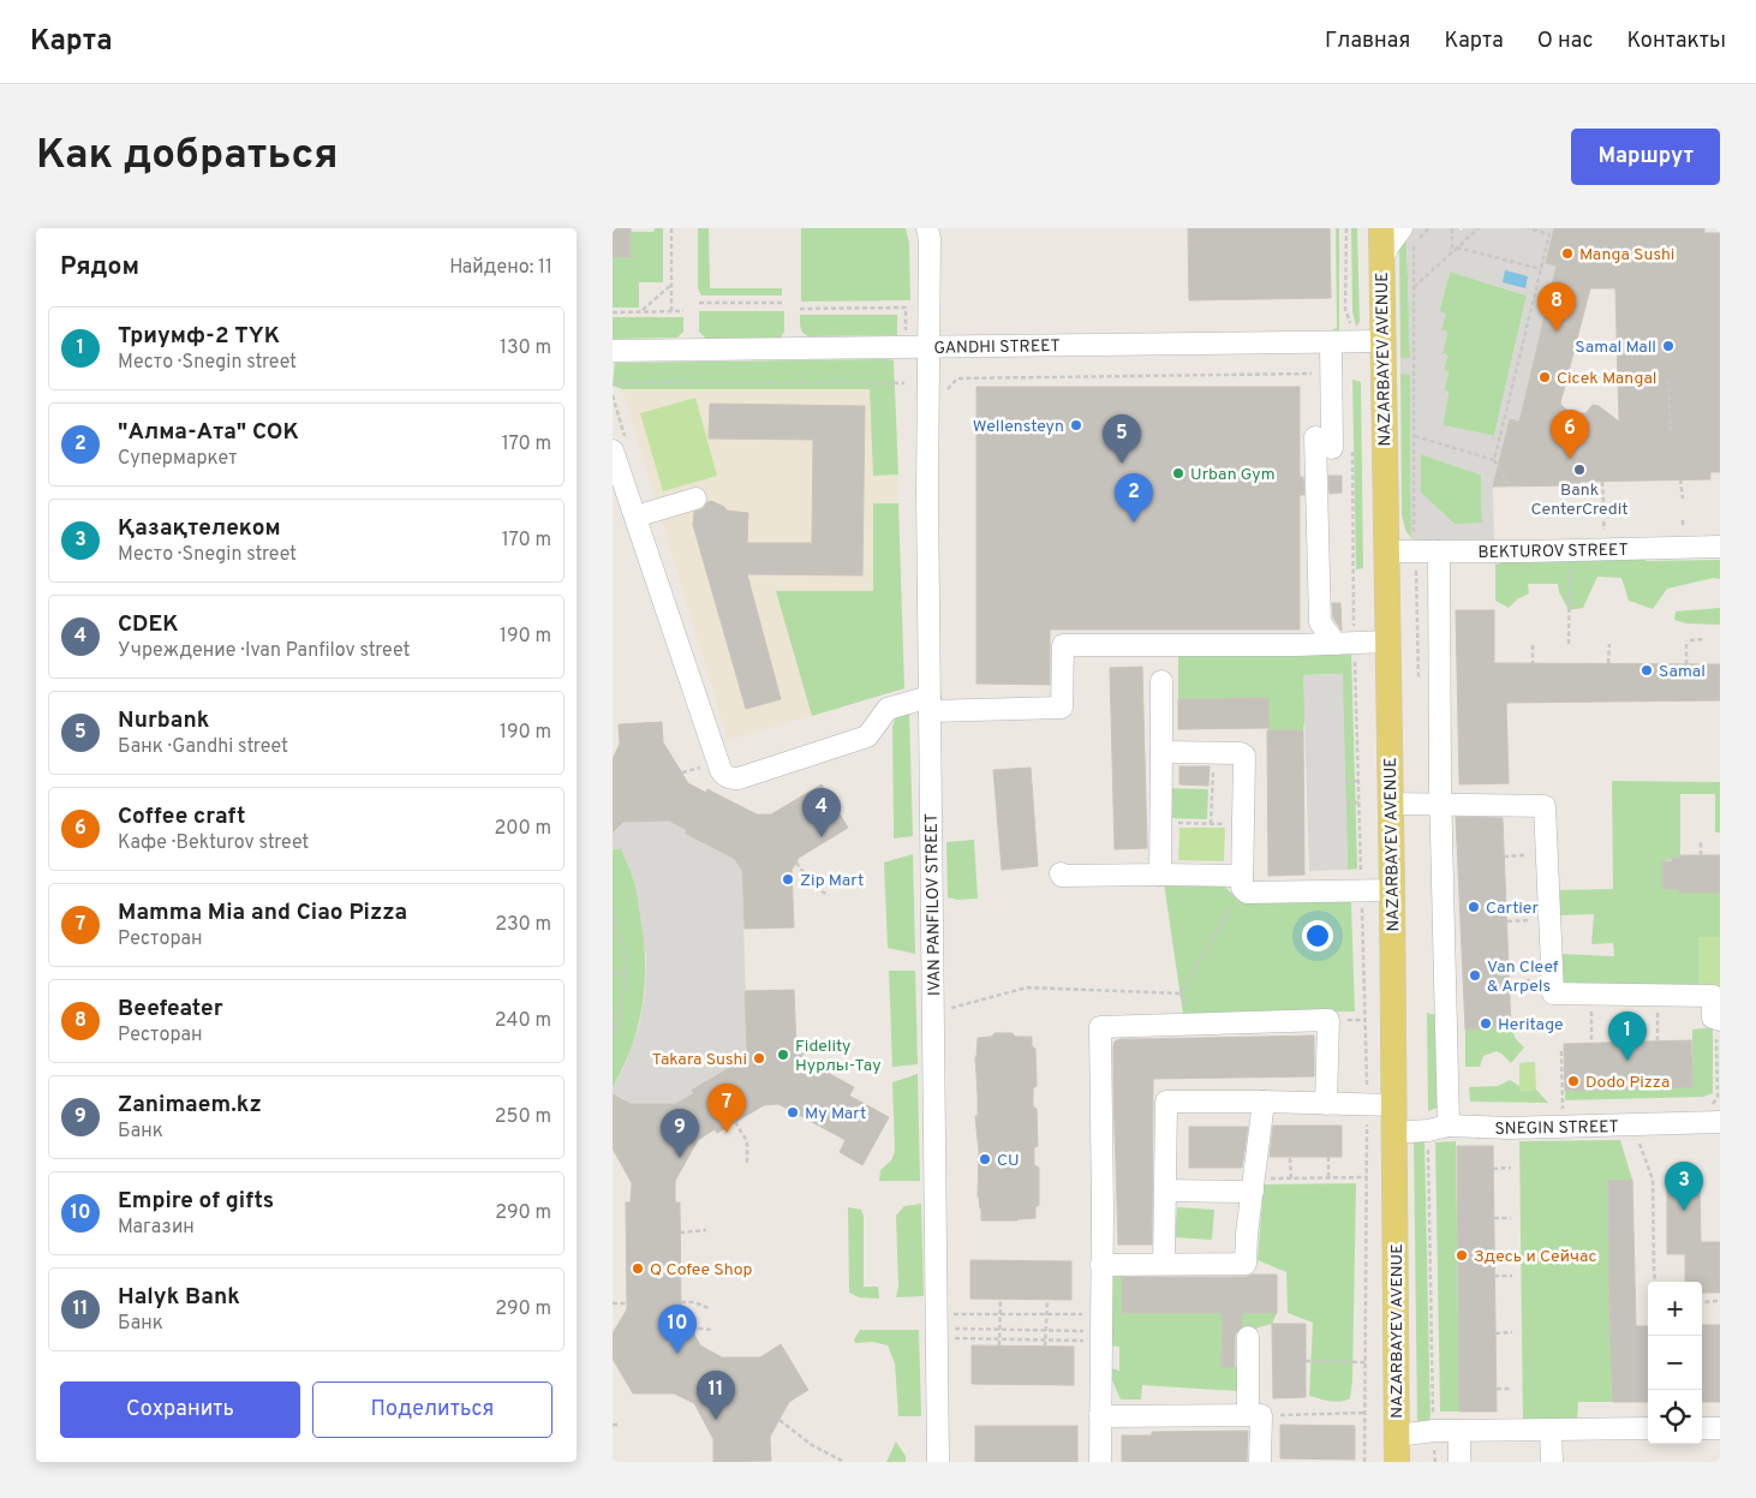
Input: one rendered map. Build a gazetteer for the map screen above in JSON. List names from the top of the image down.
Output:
{
  "streets": {
    "main road": ["NAZARBAYEV AVENUE"],
    "street": [
      "GANDHI STREET",
      "BEKTUROV STREET",
      "IVAN PANFILOV STREET",
      "SNEGIN STREET"
    ]
  },
  "crossings": [
    ["GANDHI STREET", "NAZARBAYEV AVENUE"],
    ["GANDHI STREET", "IVAN PANFILOV STREET"],
    ["NAZARBAYEV AVENUE", "BEKTUROV STREET"],
    ["NAZARBAYEV AVENUE", "SNEGIN STREET"]
  ],
  "places": [
    "Manga Sushi",
    "Samal Mall",
    "Cicek Mangal",
    "Wellensteyn",
    "Bank CenterCredit",
    "Urban Gym",
    "Samal",
    "Zip Mart",
    "Cartier",
    "Van Cleef & Arpels",
    "Heritage",
    "Fidelity Нурлы-Тау",
    "Takara Sushi",
    "Dodo Pizza",
    "My Mart",
    "CU",
    "Здесь и Сейчас",
    "Q Cofee Shop"
  ],
  "page": {
    "header": "Карта",
    "nav": [
      "Главная",
      "Карта",
      "О нас",
      "Контакты"
    ],
    "buttons": [
      "Маршрут",
      ["Сохранить", "Поделиться"]
    ],
    "title": "Как добраться",
    "heading": ["Рядом", "Найдено: 11"],
    "pins": [
      "8",
      "6",
      "5",
      "2",
      "4",
      "1",
      "7",
      "9",
      "3",
      "10",
      "11"
    ],
    "list": [
      {
        "mark": "1",
        "name": "Триумф-2 ТҮК",
        "note": "Место · Snegin street",
        "value": "130 m"
      },
      {
        "mark": "2",
        "name": "\"Алма-Ата\" СОК",
        "note": "Супермаркет",
        "value": "170 m"
      },
      {
        "mark": "3",
        "name": "Қазақтелеком",
        "note": "Место · Snegin street",
        "value": "170 m"
      },
      {
        "mark": "4",
        "name": "CDEK",
        "note": "Учреждение · Ivan Panfilov street",
        "value": "190 m"
      },
      {
        "mark": "5",
        "name": "Nurbank",
        "note": "Банк · Gandhi street",
        "value": "190 m"
      },
      {
        "mark": "6",
        "name": "Coffee craft",
        "note": "Кафе · Bekturov street",
        "value": "200 m"
      },
      {
        "mark": "7",
        "name": "Mamma Mia and Ciao Pizza",
        "note": "Ресторан",
        "value": "230 m"
      },
      {
        "mark": "8",
        "name": "Beefeater",
        "note": "Ресторан",
        "value": "240 m"
      },
      {
        "mark": "9",
        "name": "Zanimaem.kz",
        "note": "Банк",
        "value": "250 m"
      },
      {
        "mark": "10",
        "name": "Empire of gifts",
        "note": "Магазин",
        "value": "290 m"
      },
      {
        "mark": "11",
        "name": "Halyk Bank",
        "note": "Банк",
        "value": "290 m"
      }
    ],
    "map_buttons": ["+", "−"]
  }
}
